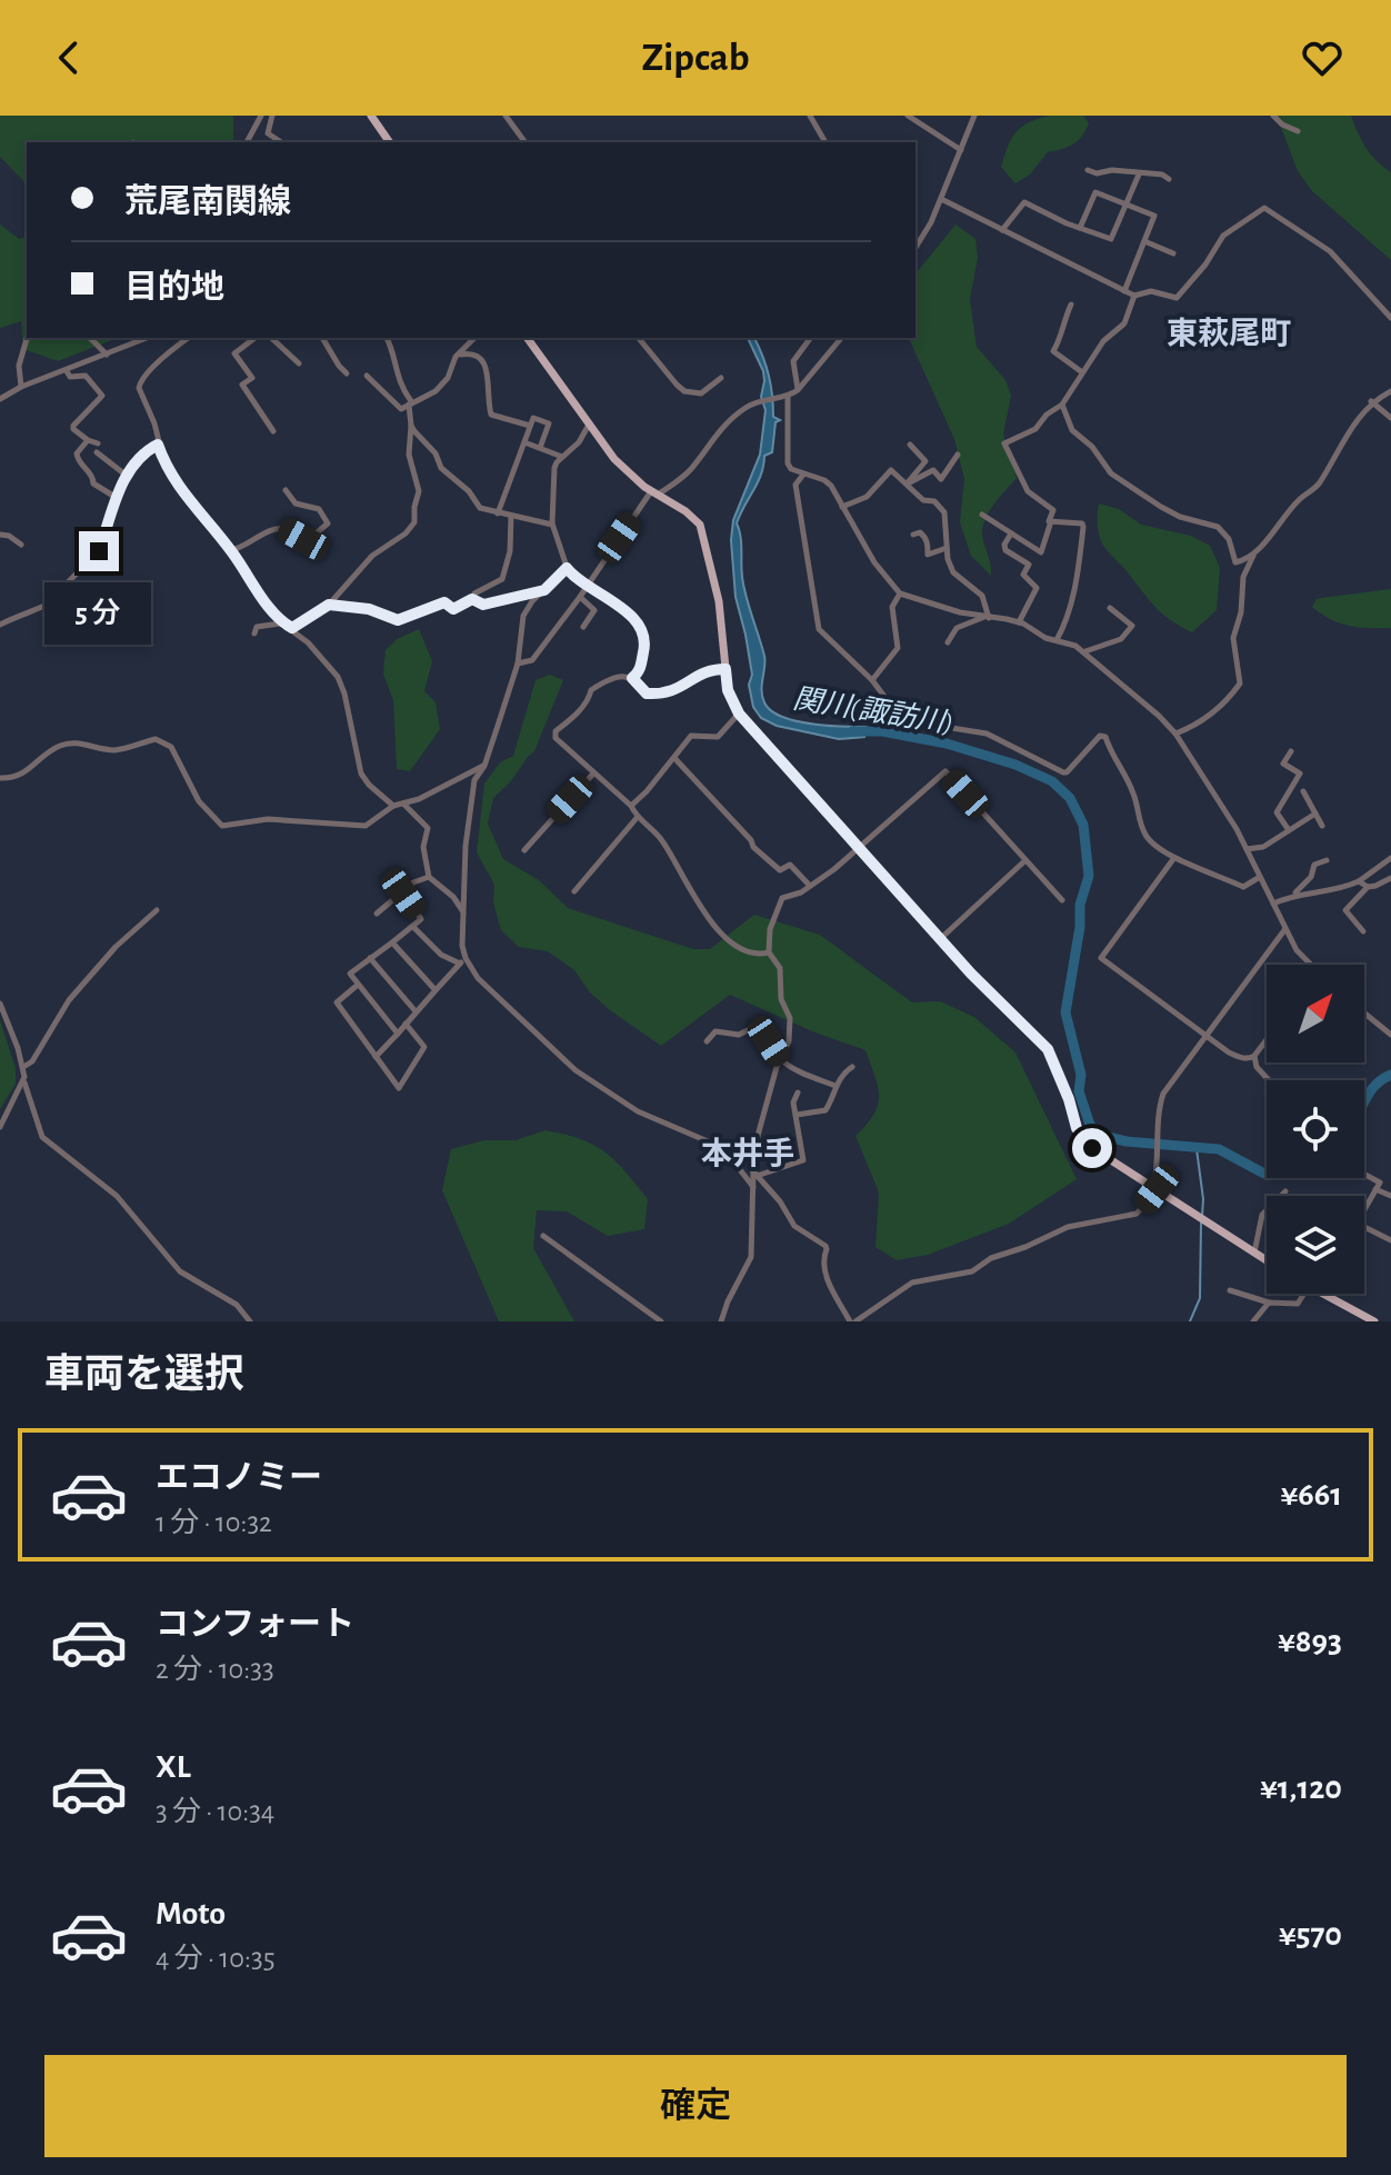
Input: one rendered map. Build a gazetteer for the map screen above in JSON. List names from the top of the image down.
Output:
{
  "districts": ["東萩尾町", "本井手"],
  "water": ["関川(諏訪川)"],
  "north": "top right",
  "page": {
    "header": "Zipcab",
    "banner": ["荒尾南関線", "目的地"],
    "bubble": "5 分",
    "heading": "車両を選択",
    "list": [
      {
        "name": "エコノミー",
        "note": "1 分 · 10:32",
        "value": "¥661"
      },
      {
        "name": "コンフォート",
        "note": "2 分 · 10:33",
        "value": "¥893"
      },
      {
        "name": "XL",
        "note": "3 分 · 10:34",
        "value": "¥1,120"
      },
      {
        "name": "Moto",
        "note": "4 分 · 10:35",
        "value": "¥570"
      }
    ],
    "buttons": "確定"
  }
}
